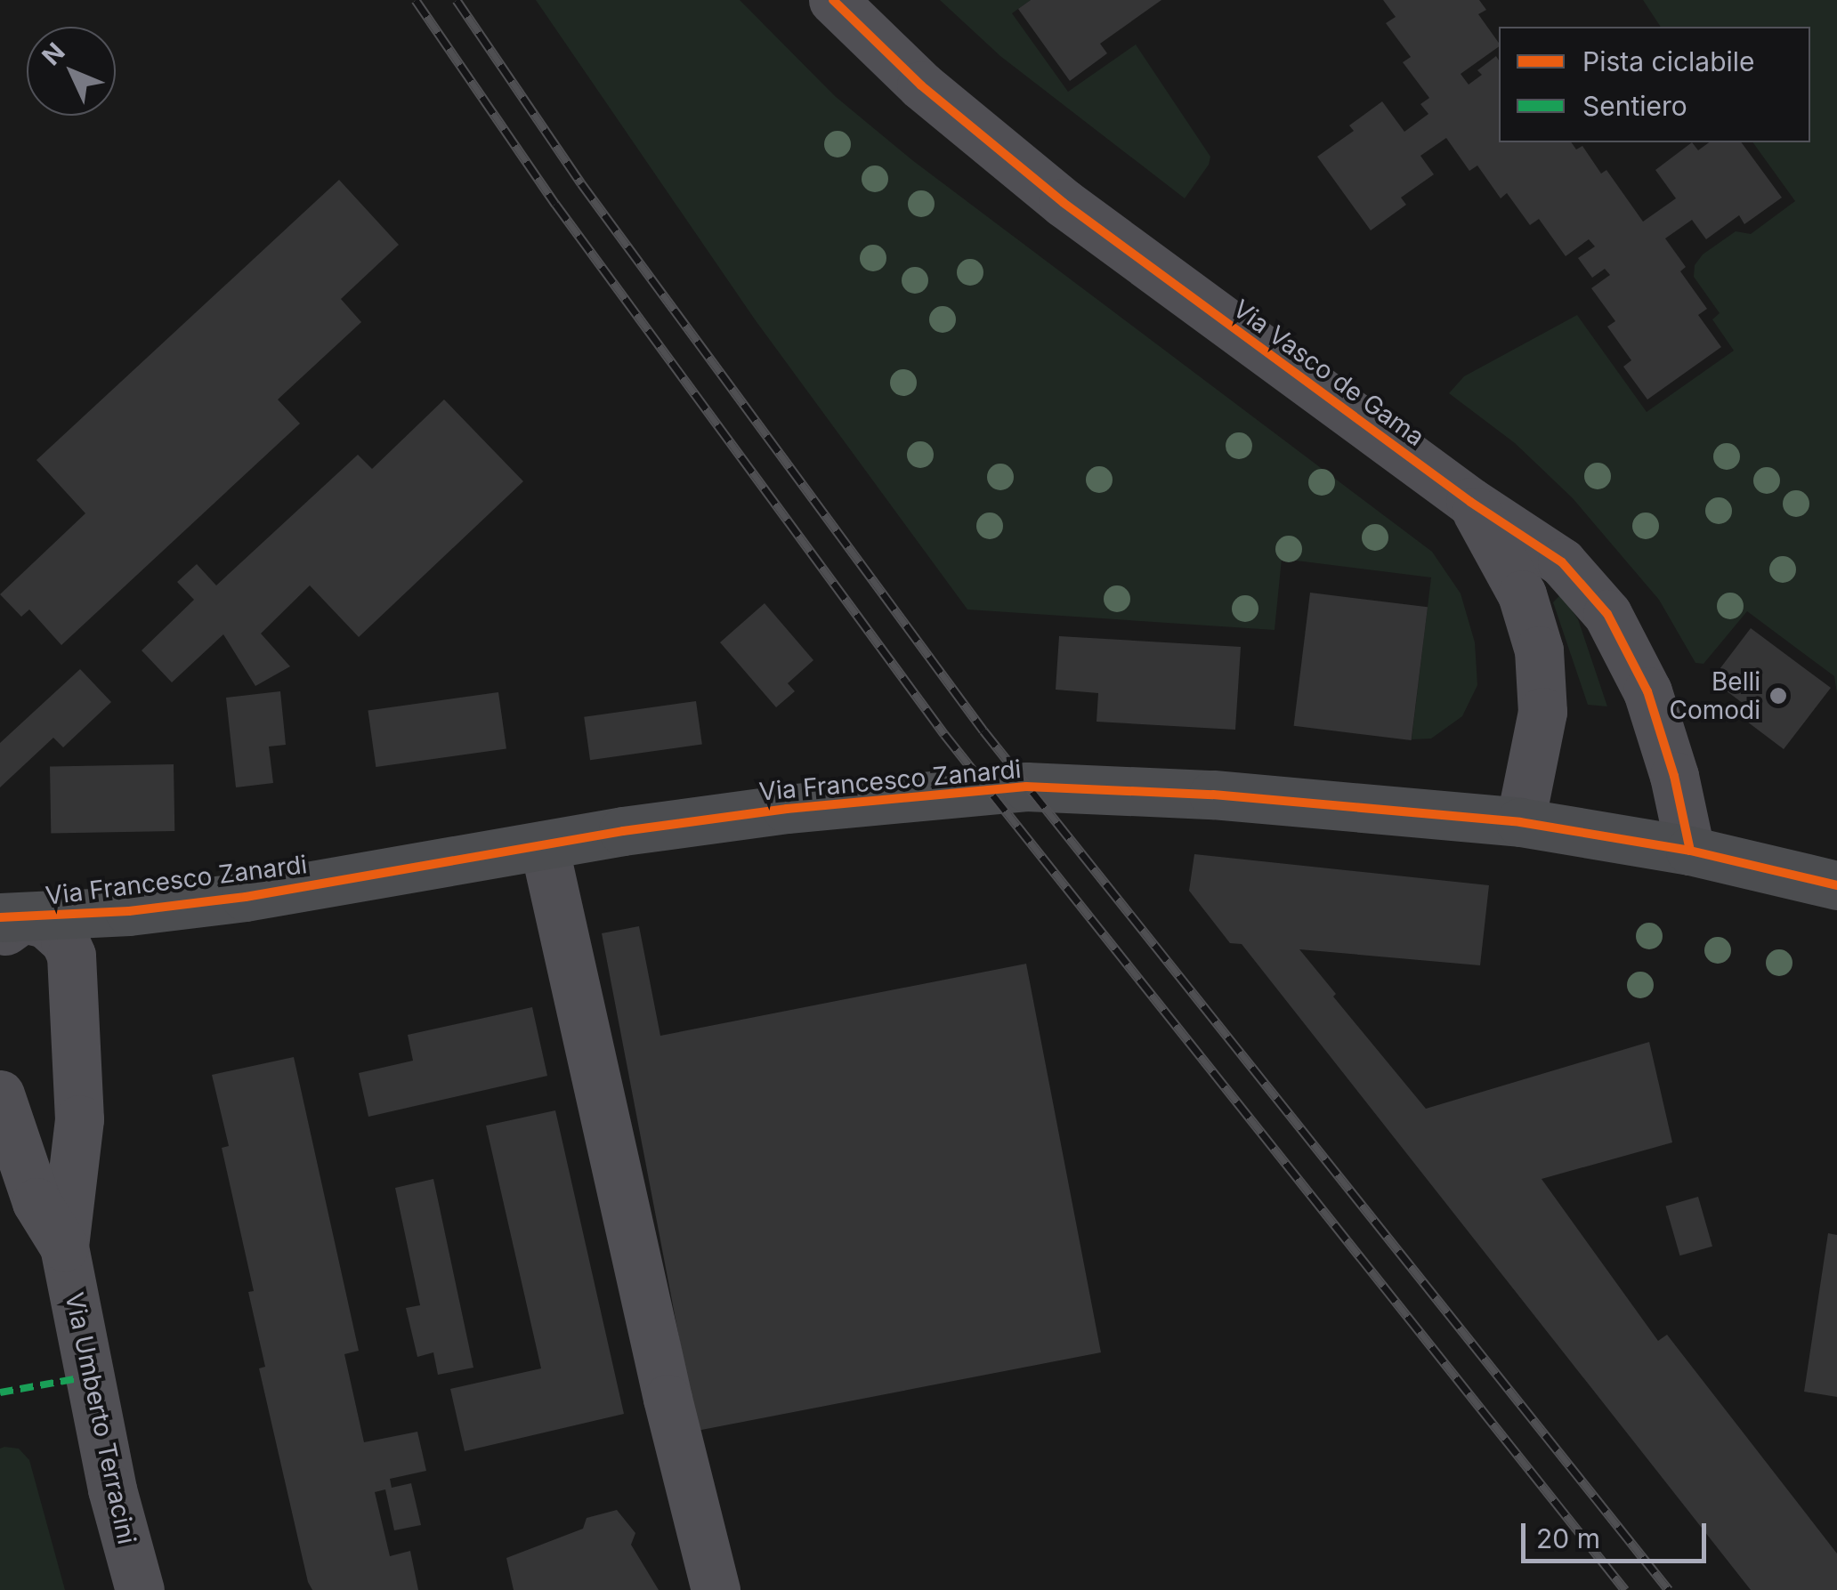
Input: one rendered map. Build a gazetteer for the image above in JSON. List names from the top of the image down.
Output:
{
  "streets": {
    "main road": ["Via Francesco Zanardi"],
    "street": ["Via Vasco de Gama", "Via Umberto Terracini"]
  },
  "crossings": [
    ["Via Vasco de Gama", "Via Francesco Zanardi"],
    ["Via Francesco Zanardi", "Via Umberto Terracini"]
  ],
  "places": ["Belli Comodi"],
  "legend": ["Pista ciclabile", "Sentiero"],
  "scale_bar": "20 m",
  "north": "top left"
}
